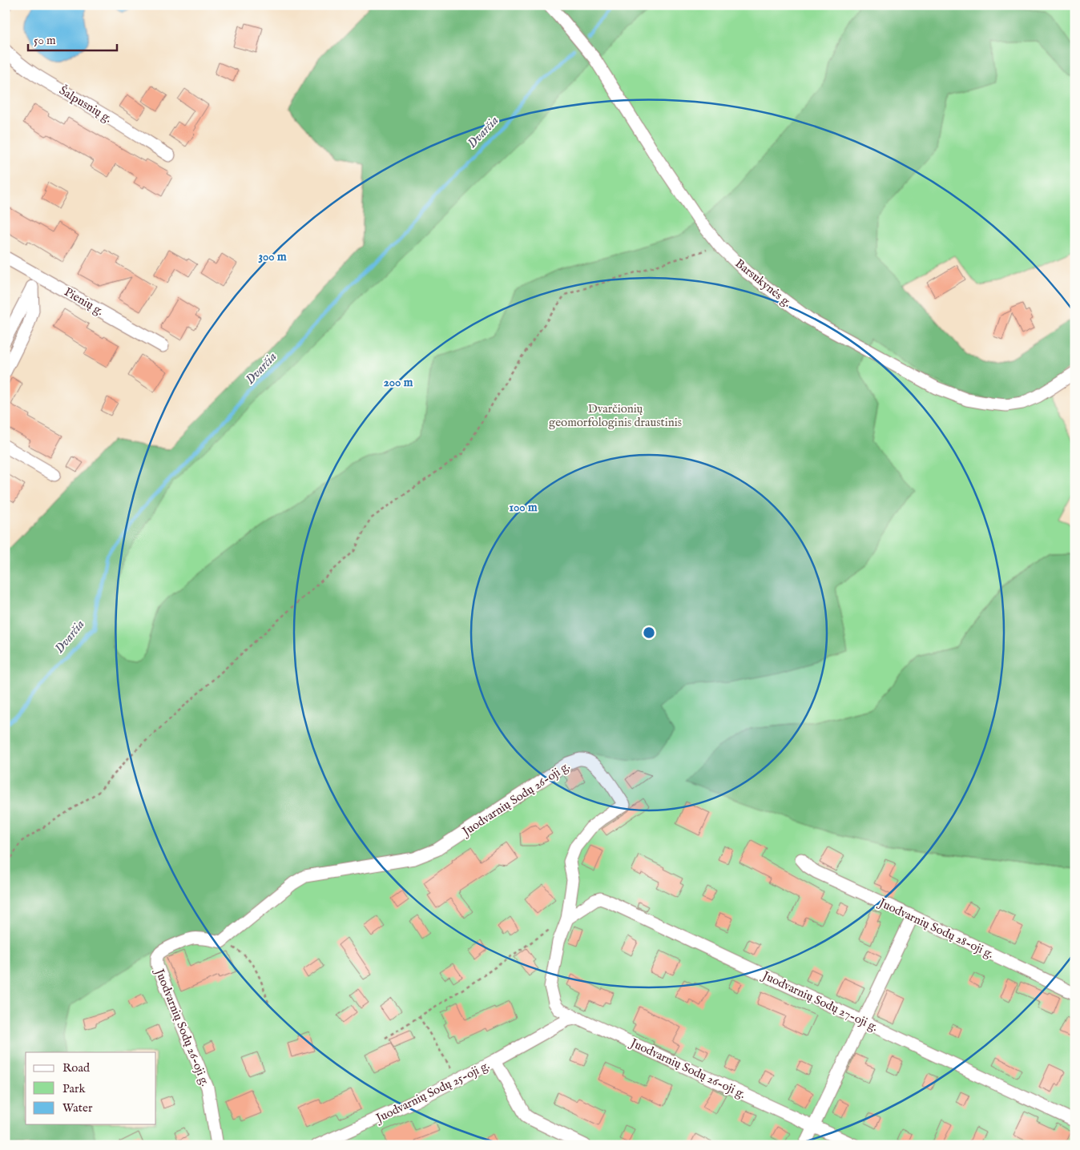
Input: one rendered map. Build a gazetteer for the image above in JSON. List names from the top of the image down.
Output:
{
  "streets": {
    "street": [
      "Šalpusnių g.",
      "Barsukynės g.",
      "Pienių g.",
      "Juodvarnių Sodų 26-oji g.",
      "Juodvarnių Sodų 28-oji g.",
      "Juodvarnių Sodų 27-oji g.",
      "Juodvarnių Sodų 25-oji g."
    ]
  },
  "crossings": [
    ["Juodvarnių Sodų 26-oji g.", "Juodvarnių Sodų 27-oji g."]
  ],
  "water": ["Dvarčia"],
  "parks": ["Dvarčionių geomorfologinis draustinis"],
  "legend": ["Road", "Park", "Water"],
  "scale_bar": "50 m",
  "rings": ["300 m", "200 m", "100 m"]
}
